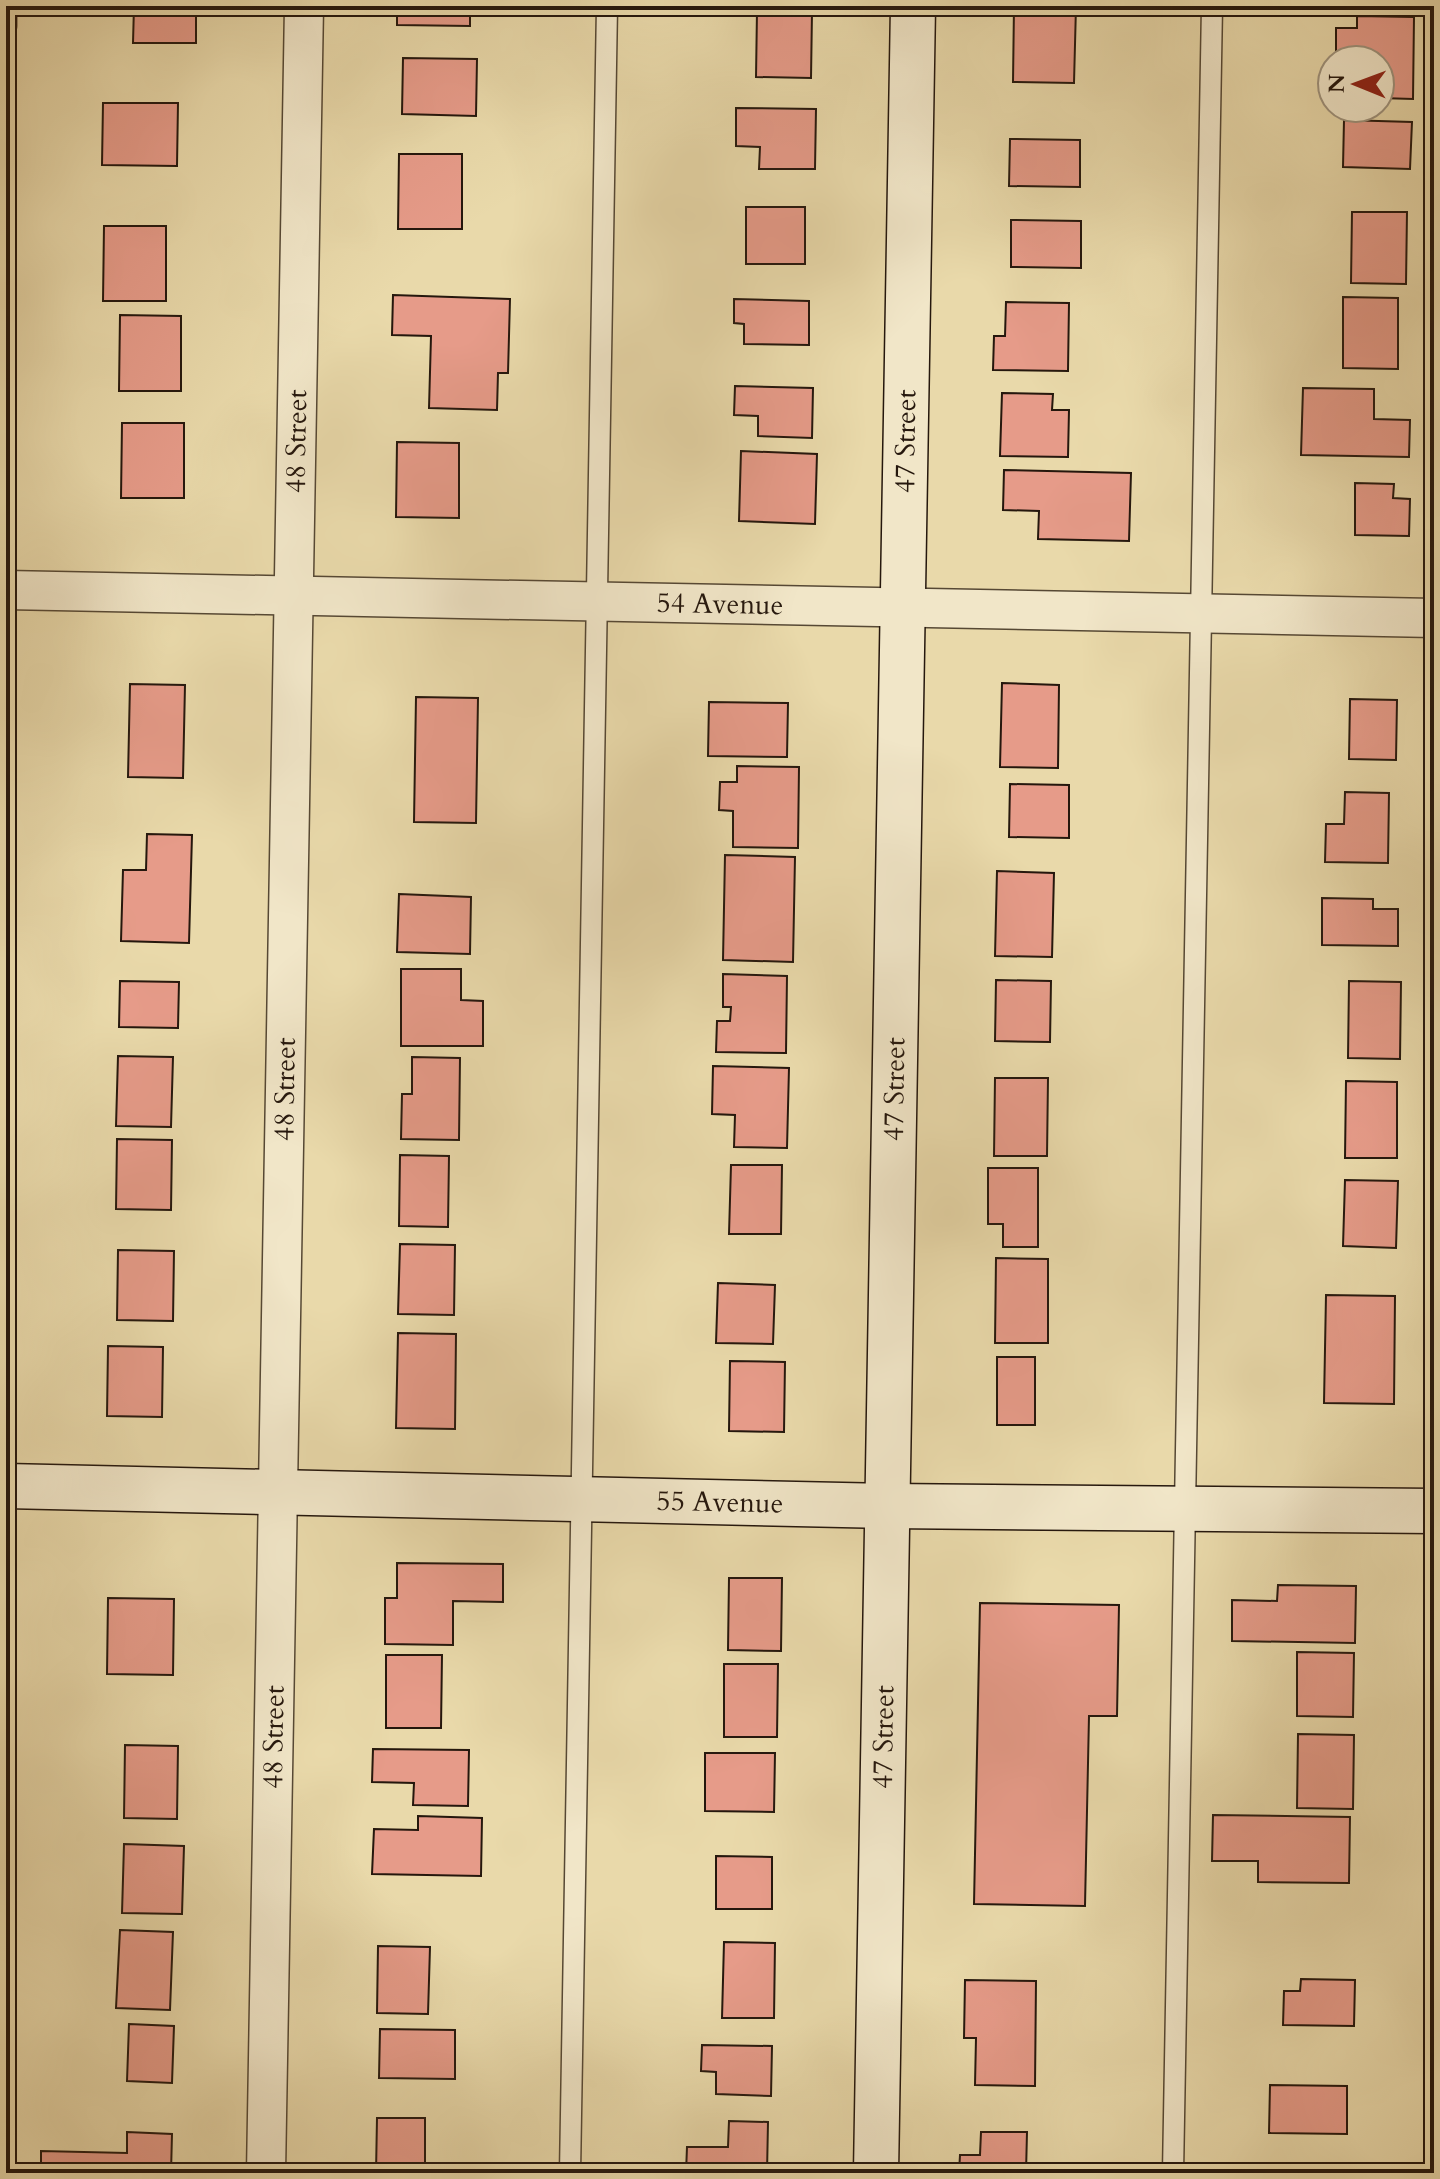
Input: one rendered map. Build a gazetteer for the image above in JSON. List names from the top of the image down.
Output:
{
  "streets": {
    "street": [
      "48 Street",
      "47 Street",
      "54 Avenue",
      "55 Avenue"
    ]
  },
  "crossings": [
    ["48 Street", "54 Avenue"],
    ["48 Street", "55 Avenue"],
    ["47 Street", "54 Avenue"],
    ["47 Street", "55 Avenue"]
  ],
  "north": "left"
}
